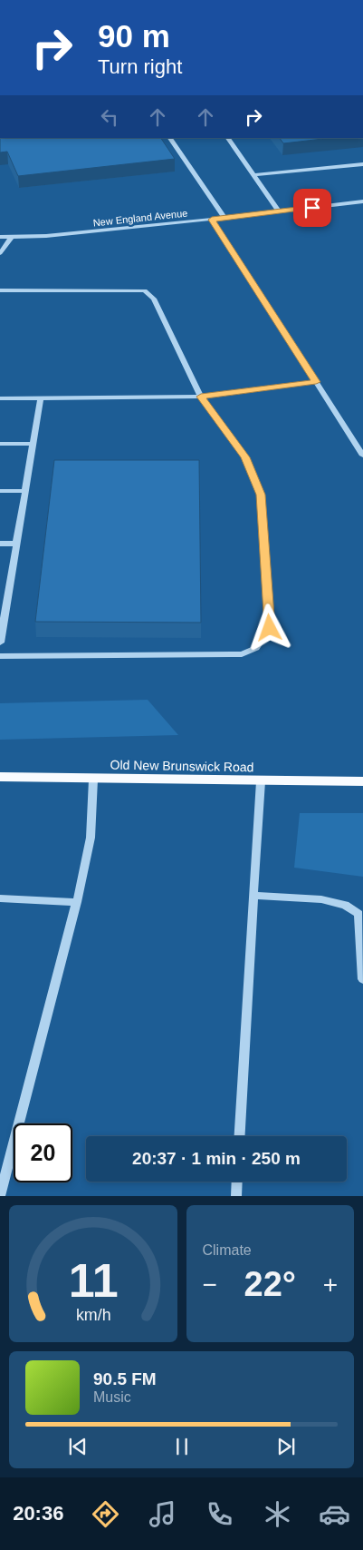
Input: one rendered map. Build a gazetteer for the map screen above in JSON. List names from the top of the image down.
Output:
{
  "streets": {
    "main road": ["Old New Brunswick Road"],
    "street": ["New England Avenue"]
  },
  "page": {
    "turn": ["90 m", "Turn right"],
    "limit": "20",
    "trip": "20:37 · 1 min · 250 m",
    "tile": "Climate",
    "heat": ["−", "22°", "+"],
    "song": ["90.5 FM", "Music"],
    "tabs": "20:36",
    "gauge": ["11", "km/h"]
  }
}
